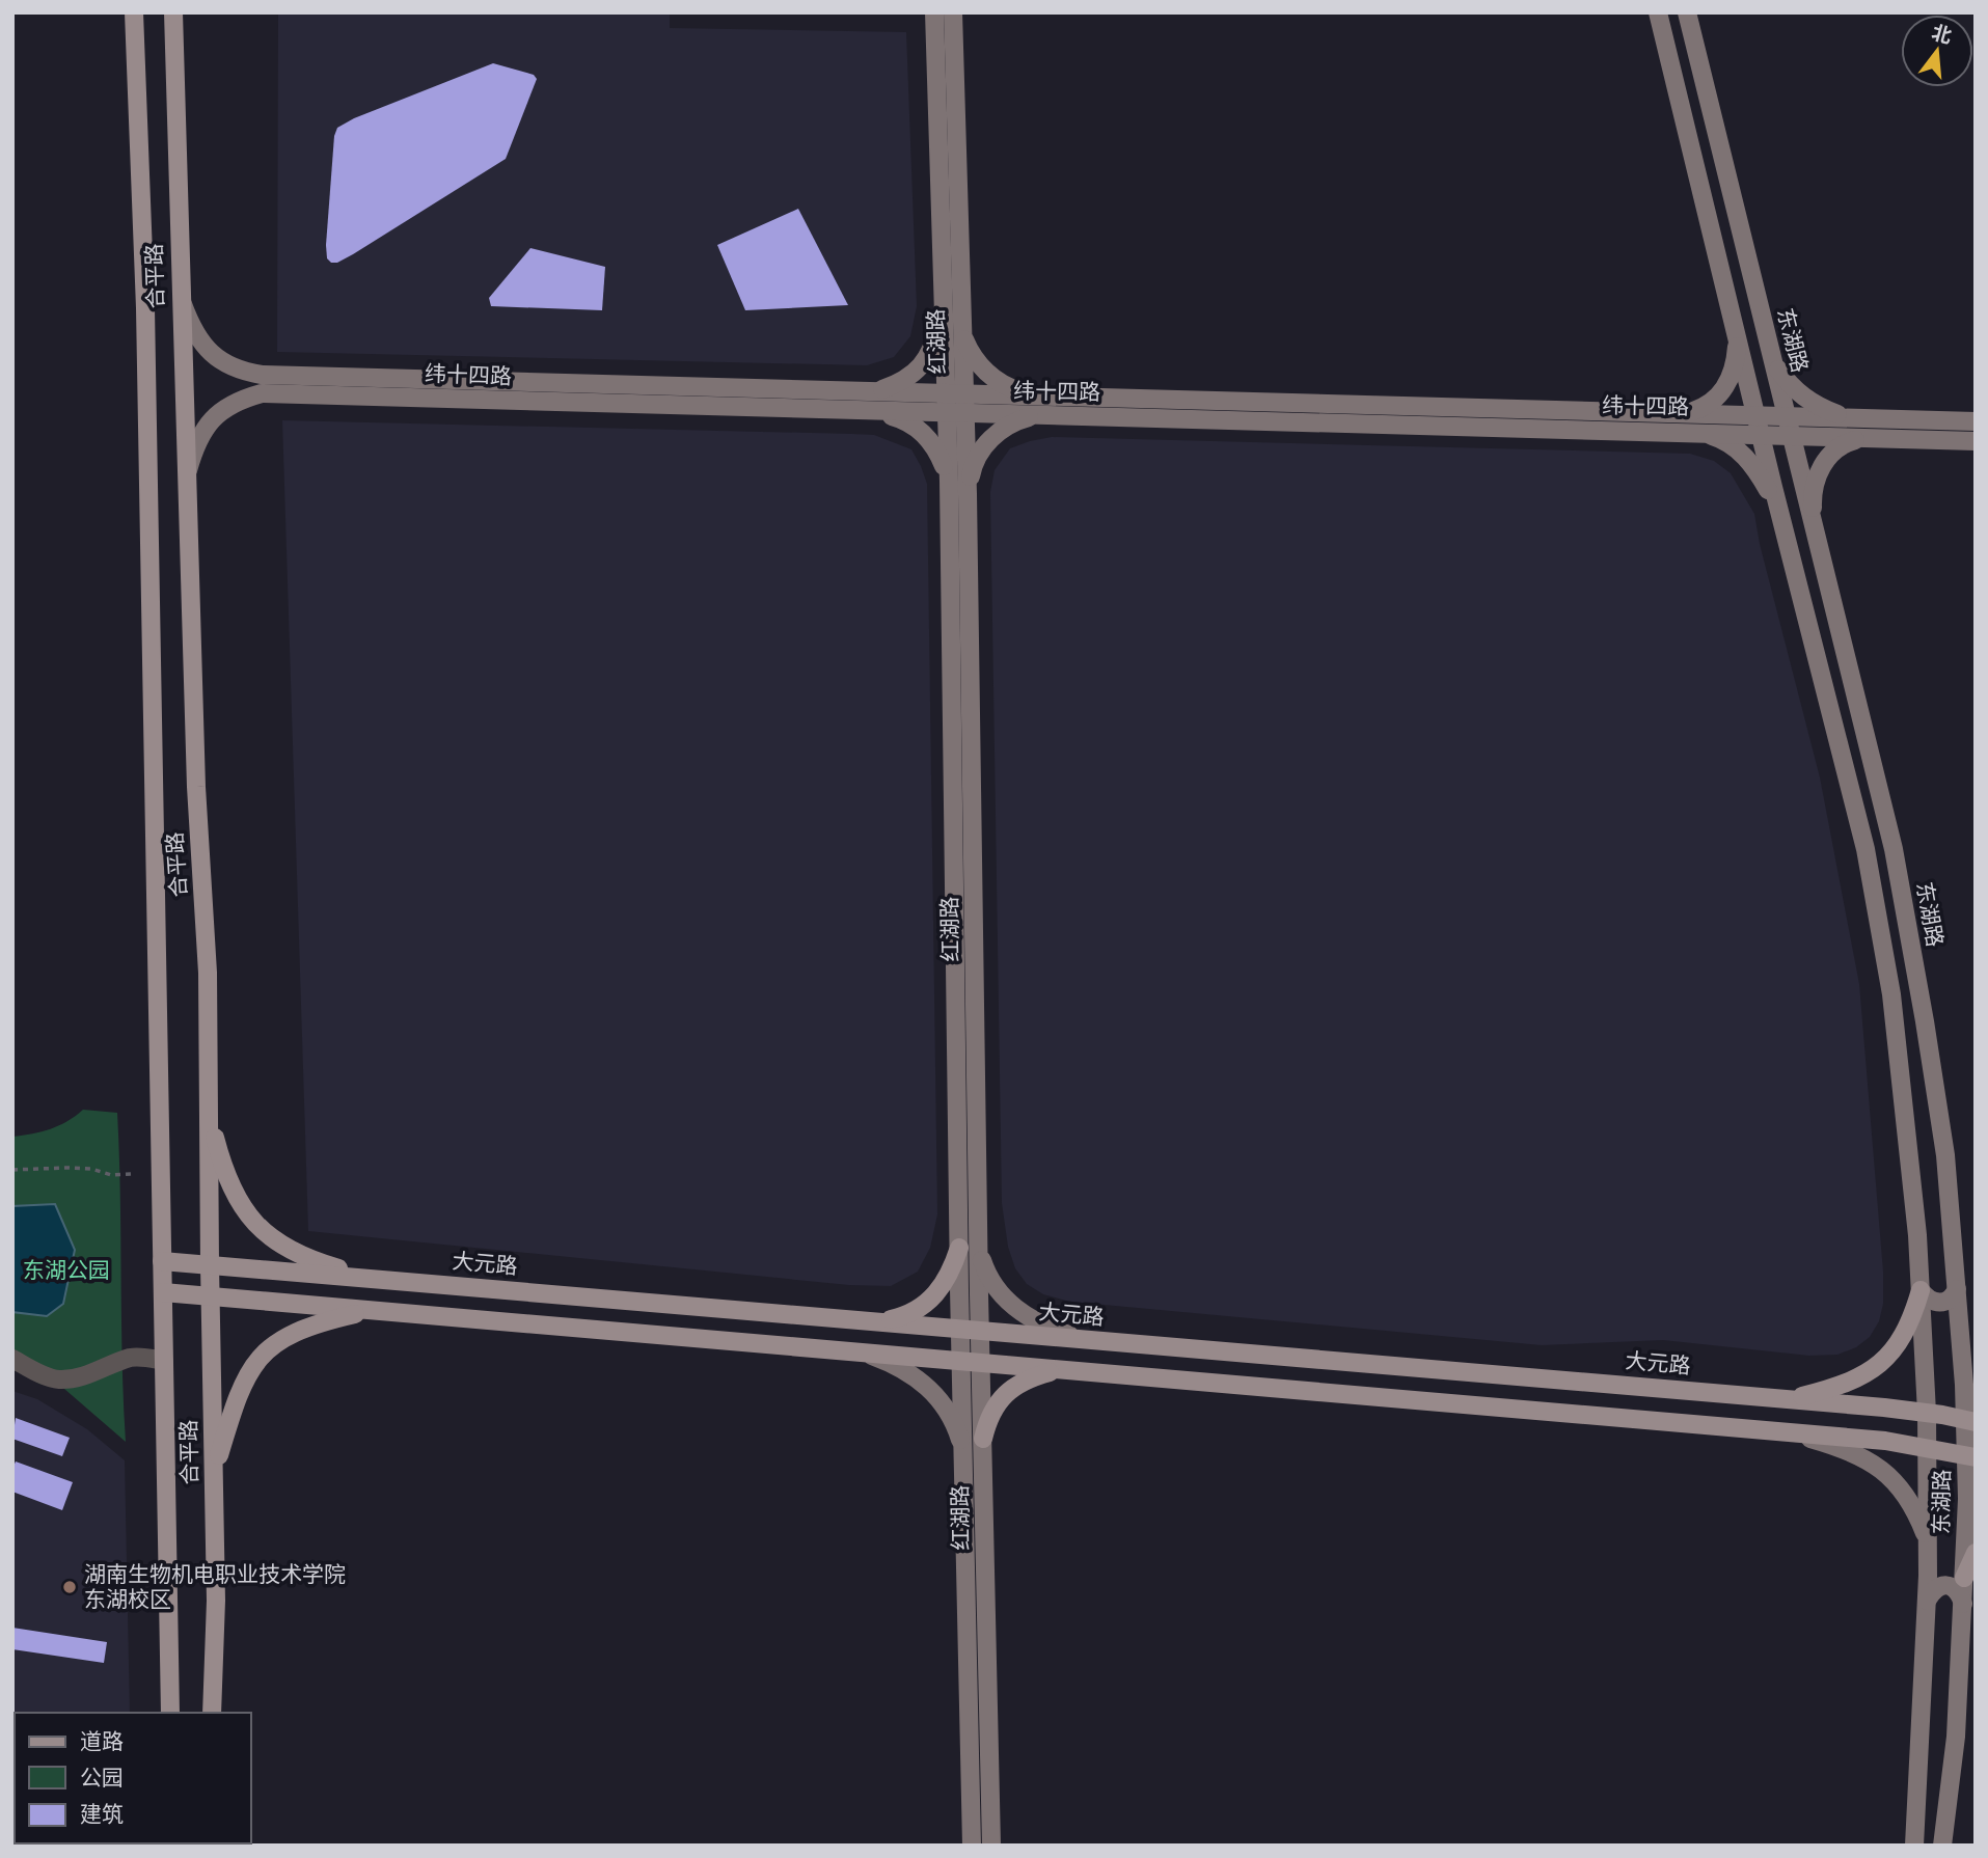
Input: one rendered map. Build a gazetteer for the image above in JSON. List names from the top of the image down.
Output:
{
  "streets": {
    "main road": [
      "合平路",
      "东湖路",
      "红湖路",
      "纬十四路",
      "大元路"
    ]
  },
  "crossings": [
    ["合平路", "纬十四路"],
    ["合平路", "大元路"],
    ["东湖路", "纬十四路"],
    ["东湖路", "大元路"],
    ["红湖路", "纬十四路"],
    ["红湖路", "大元路"]
  ],
  "parks": ["东湖公园"],
  "places": ["湖南生物机电职业技术学院 东湖校区"],
  "legend": ["道路", "公园", "建筑"],
  "north": "top"
}
